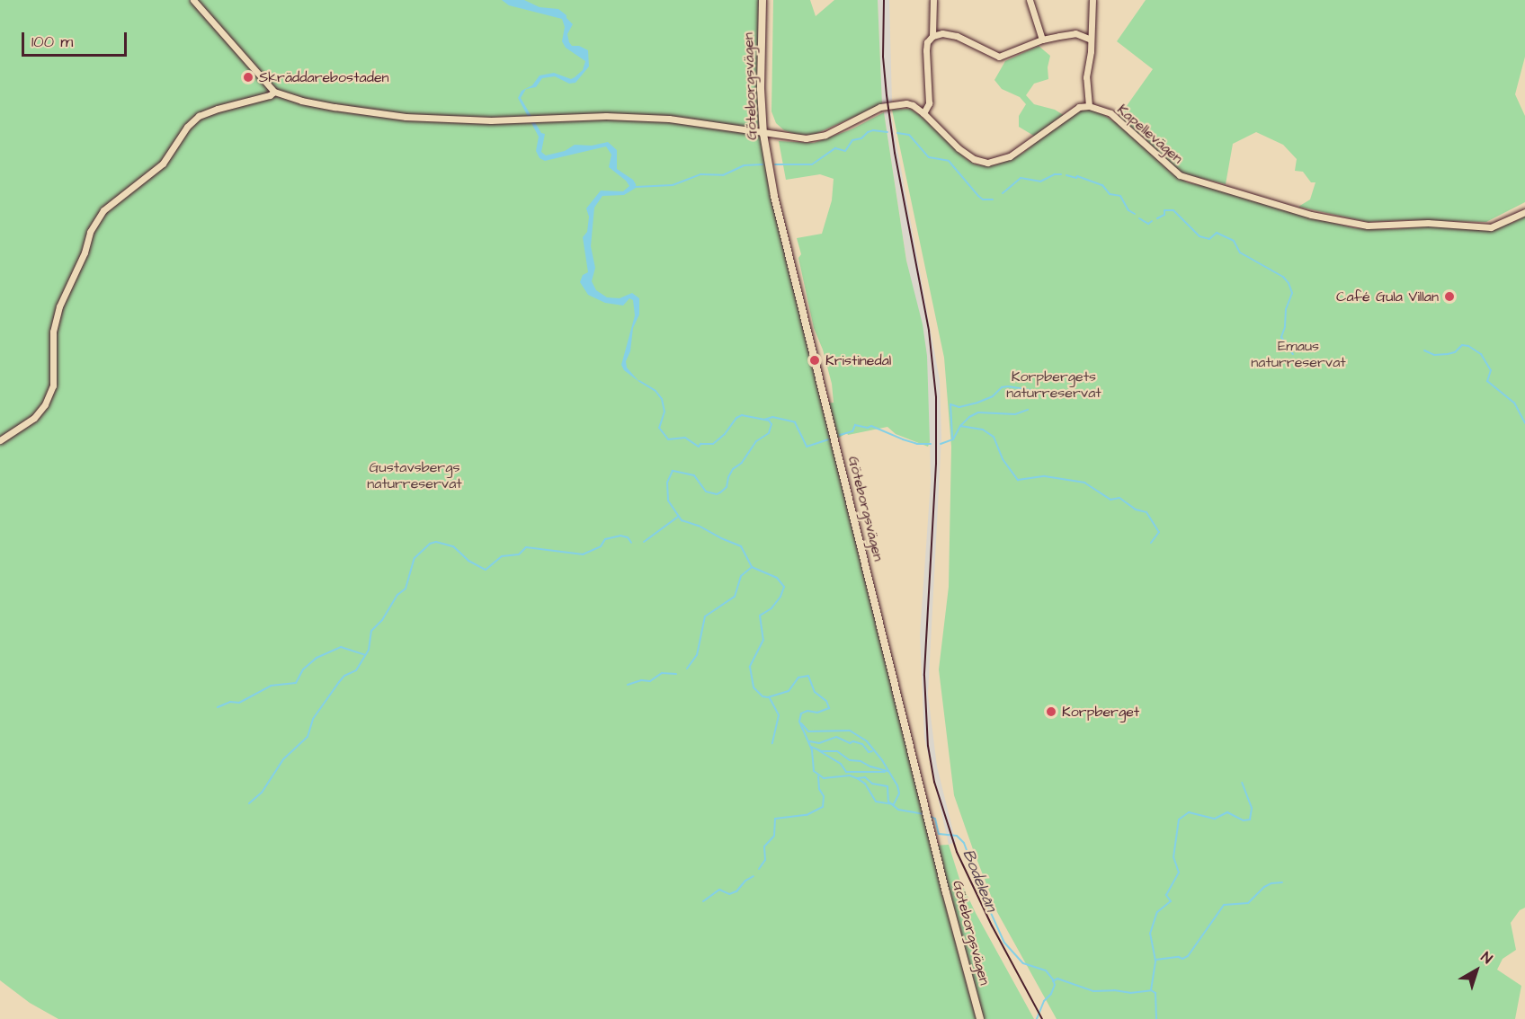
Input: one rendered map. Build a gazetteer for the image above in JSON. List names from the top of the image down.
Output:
{
  "streets": {
    "street": ["Göteborgsvägen", "Kapellevägen"]
  },
  "water": ["Bodeleån"],
  "parks": ["Emaus naturreservat", "Korpbergets naturreservat", "Gustavsbergs naturreservat"],
  "places": [
    "Skräddarebostaden",
    "Café Gula Villan",
    "Kristinedal",
    "Korpberget"
  ],
  "scale_bar": "100 m",
  "north": "top right"
}
